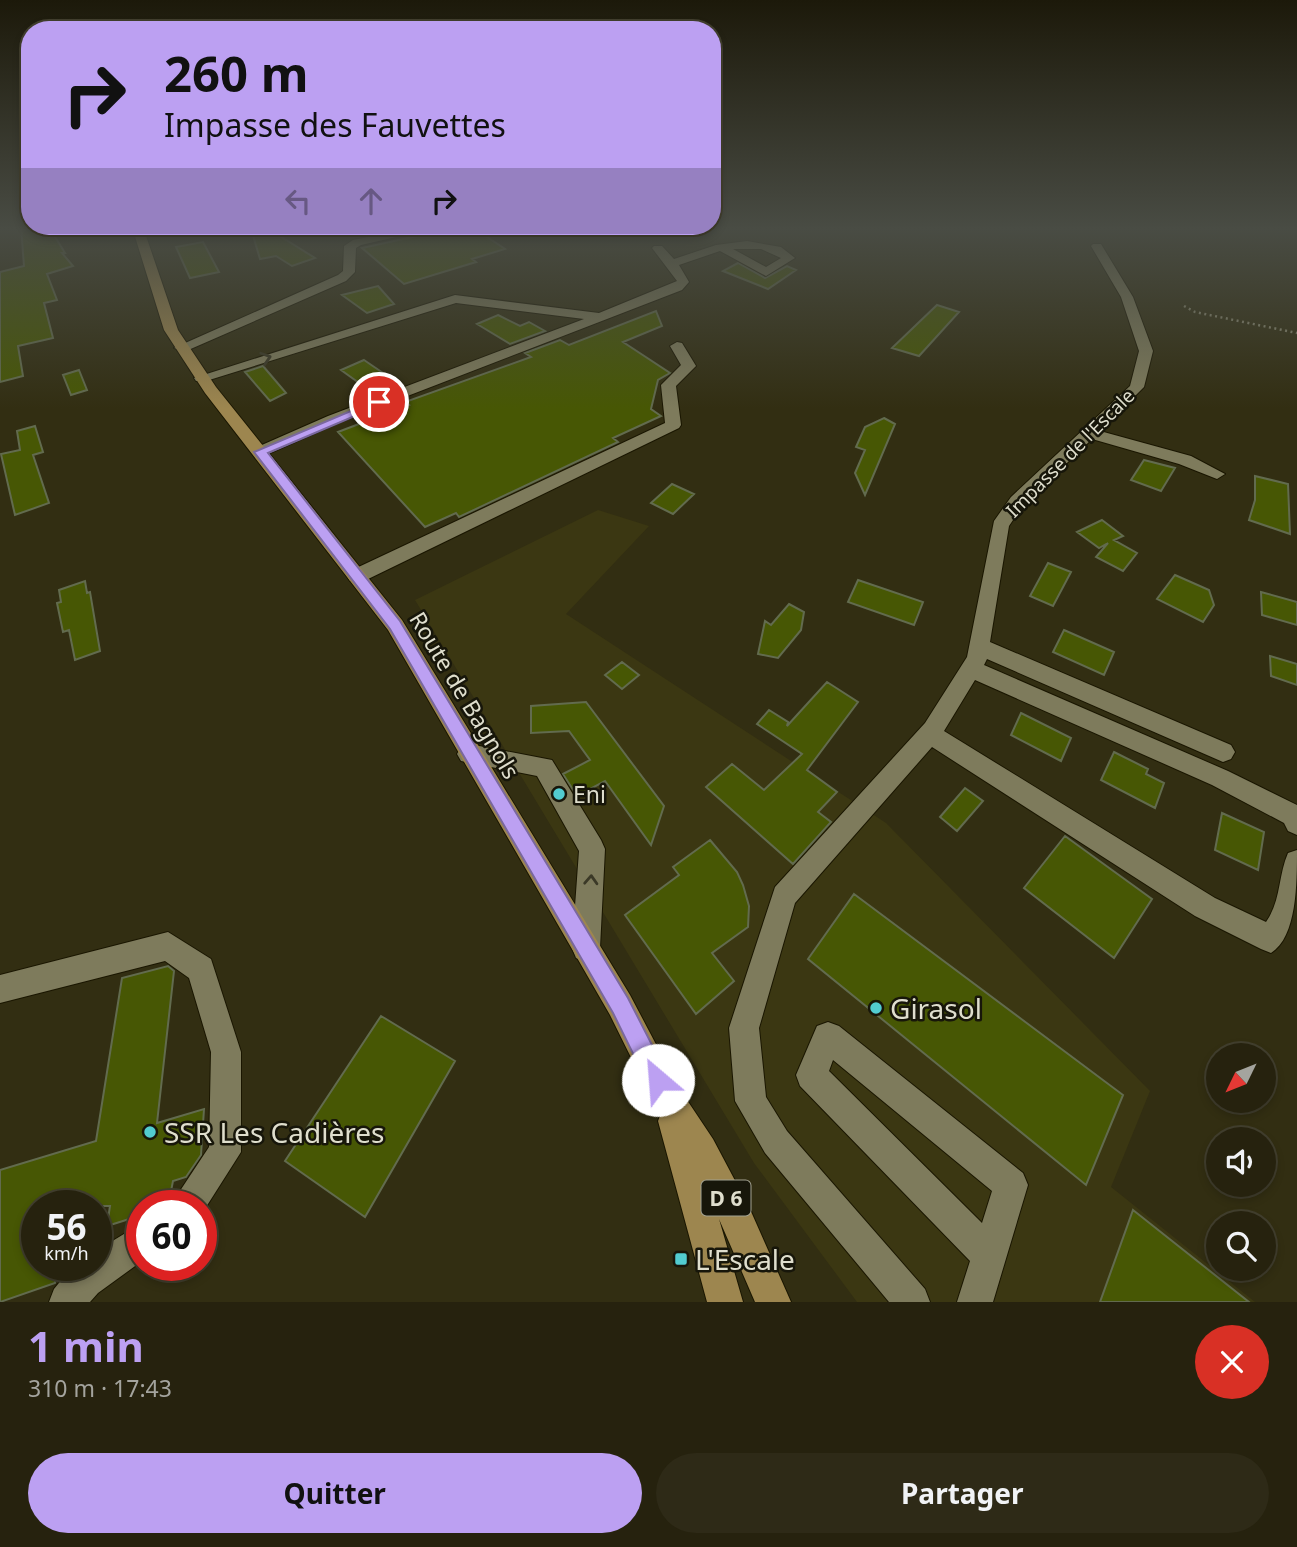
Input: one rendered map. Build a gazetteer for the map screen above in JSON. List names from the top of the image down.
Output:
{
  "streets": {
    "main road": ["Route de Bagnols", "D 6"],
    "street": ["Impasse de l'Escale"]
  },
  "crossings": [
    ["Route de Bagnols", "D 6"]
  ],
  "places": {
    "other": ["Eni", "Girasol", "SSR Les Cadières"],
    "transit": ["L'Escale"]
  },
  "north": "bottom left",
  "page": {
    "turn": ["260 m", "Impasse des Fauvettes"],
    "speed": "56 km/h",
    "limit": "60",
    "heading": ["1 min", "310 m · 17:43"],
    "buttons": ["Quitter", "Partager"]
  }
}
